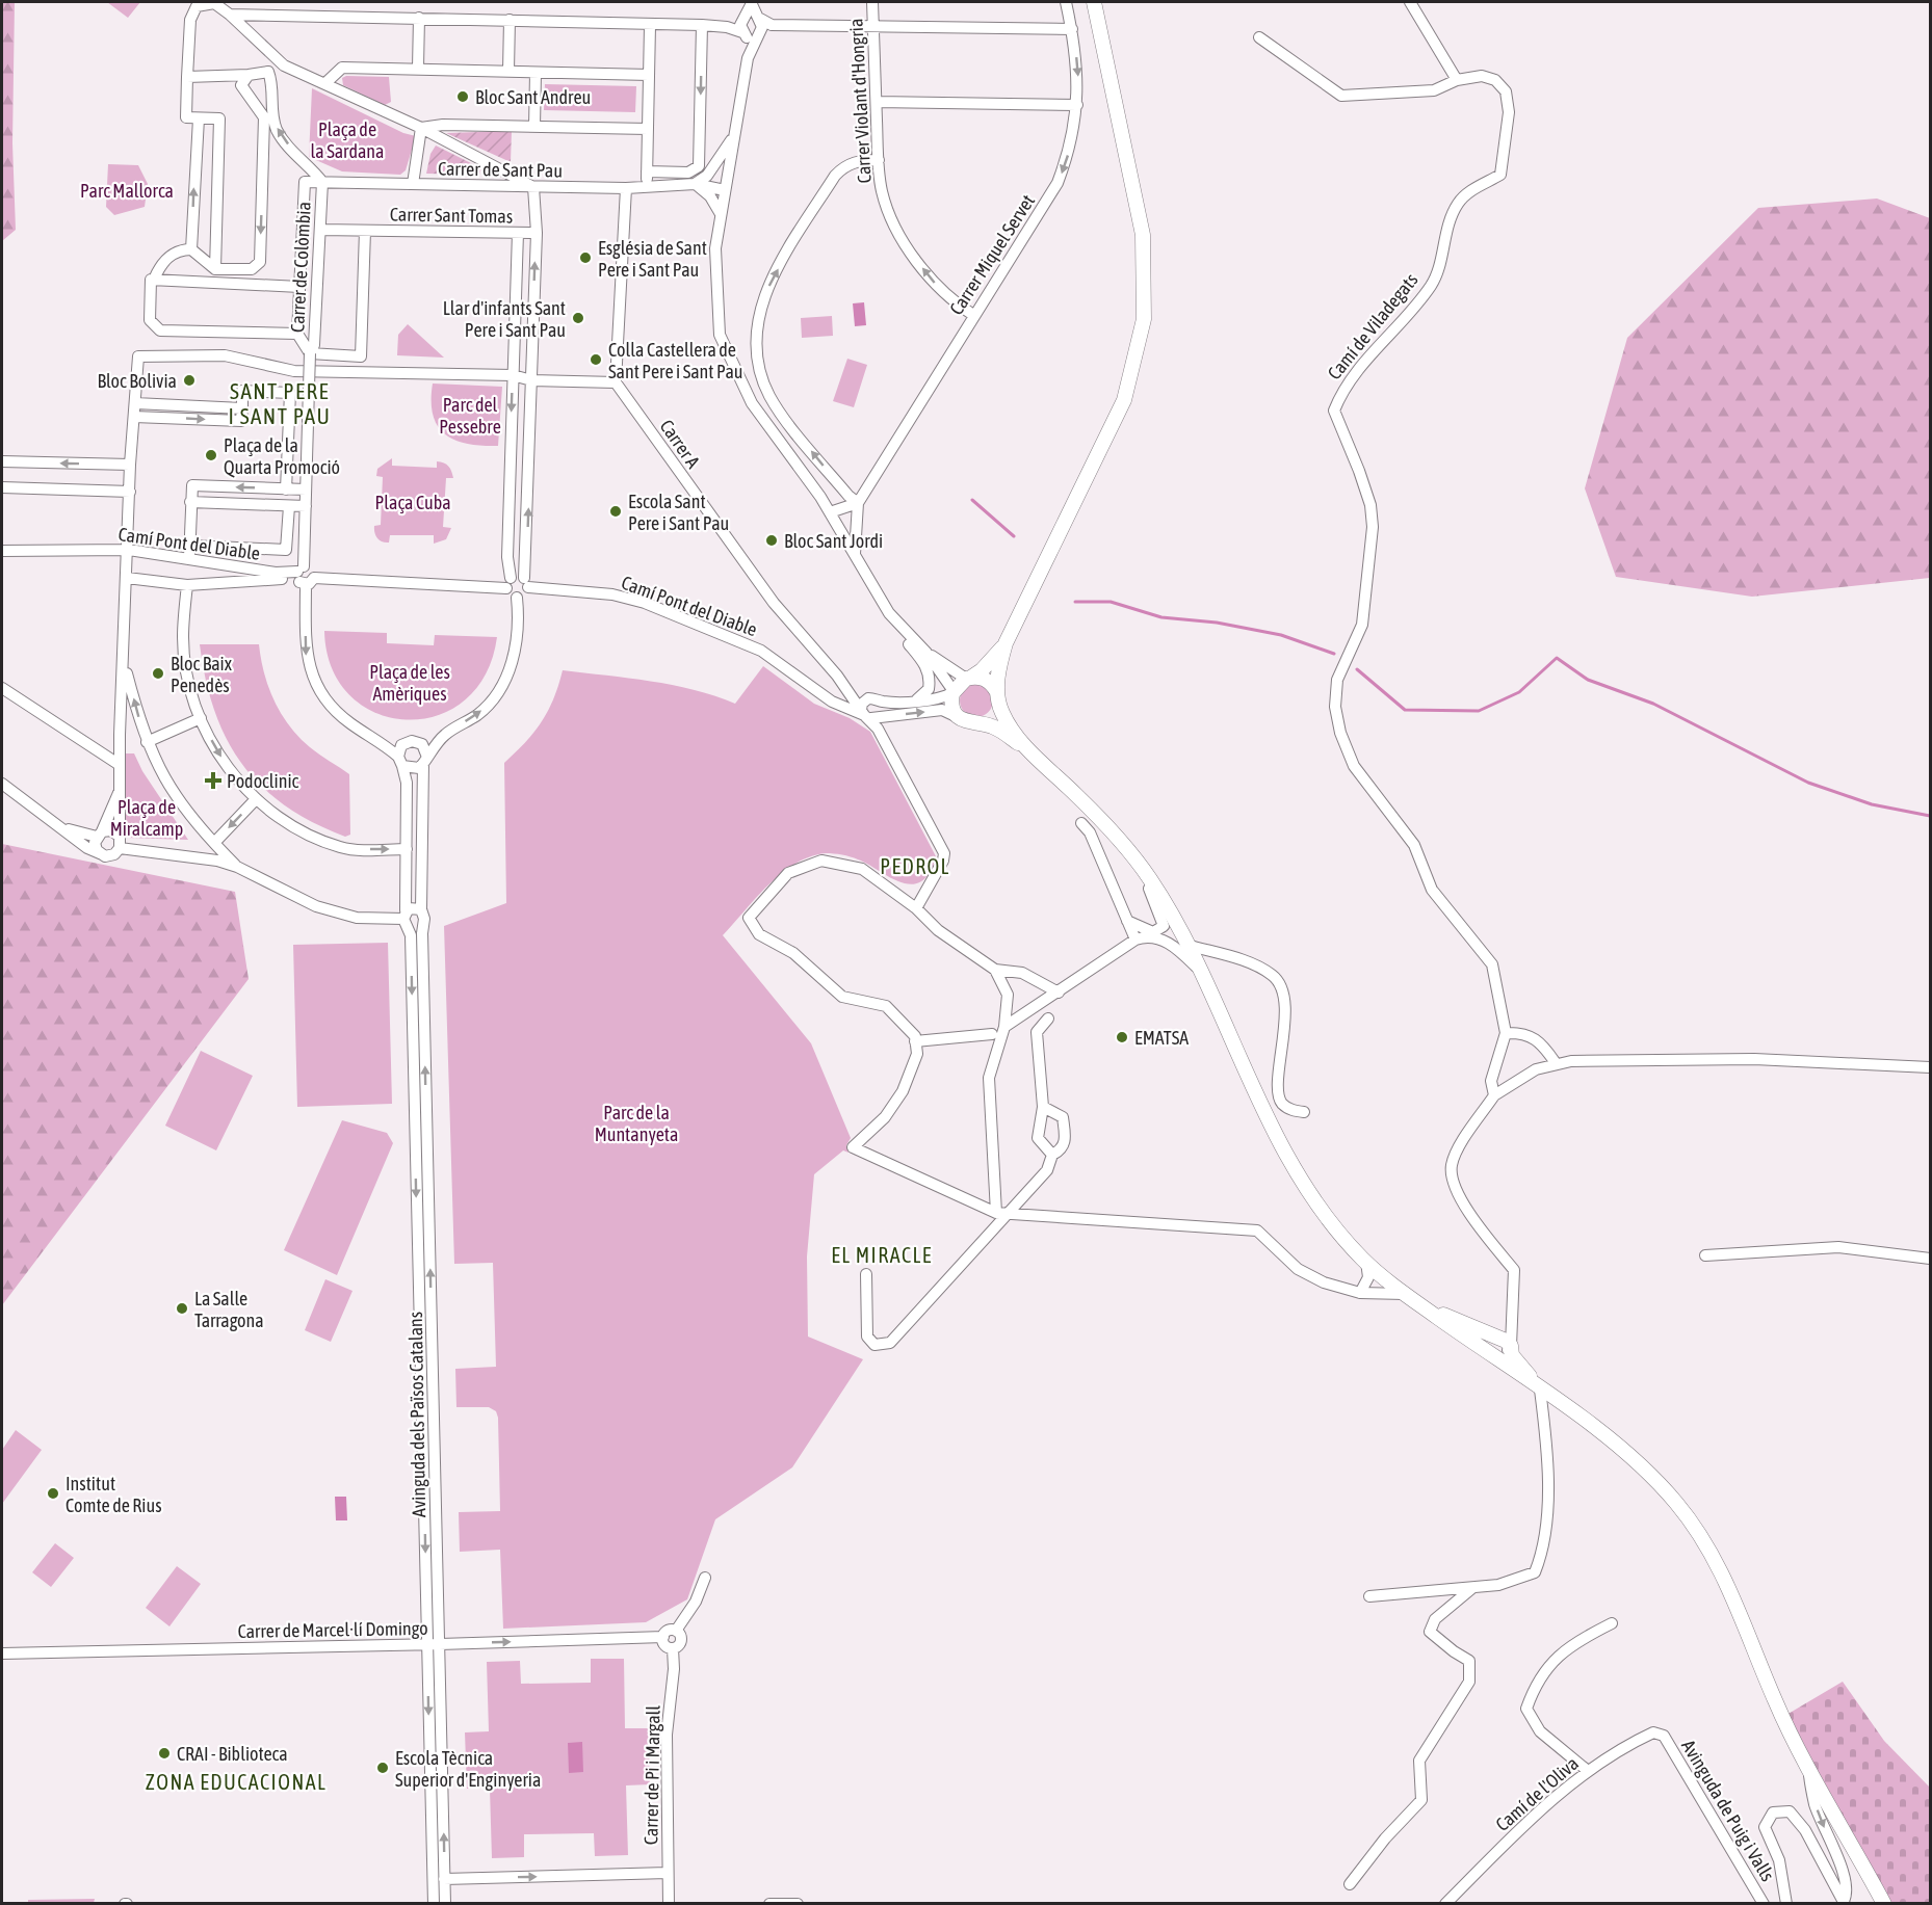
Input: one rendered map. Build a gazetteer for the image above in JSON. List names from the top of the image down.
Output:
{
  "streets": {
    "street": [
      "Carrer Violant d'Hongria",
      "Carrer de Sant Pau",
      "Carrer Sant Tomas",
      "Carrer Miquel Servet",
      "Carrer de Colòmbia",
      "Camí de Viladegats",
      "Carrer A",
      "Camí Pont del Diable",
      "Avinguda dels Països Catalans",
      "Carrer de Marcel·lí Domingo",
      "Carrer de Pi i Margall",
      "Camí de l'Oliva",
      "Avinguda de Puig i Valls"
    ]
  },
  "crossings": [
    ["Carrer Violant d'Hongria", "Carrer Miquel Servet"],
    ["Carrer de Sant Pau", "Carrer Sant Tomas"],
    ["Carrer de Sant Pau", "Carrer de Colòmbia"],
    ["Carrer Sant Tomas", "Carrer de Colòmbia"],
    ["Carrer de Colòmbia", "Camí Pont del Diable"],
    ["Carrer de Colòmbia", "Avinguda dels Països Catalans"],
    ["Carrer A", "Camí Pont del Diable"],
    ["Avinguda dels Països Catalans", "Carrer de Marcel·lí Domingo"],
    ["Carrer de Marcel·lí Domingo", "Carrer de Pi i Margall"],
    ["Camí de l'Oliva", "Avinguda de Puig i Valls"]
  ],
  "one_way": ["Carrer Violant d'Hongria", "Carrer Miquel Servet"],
  "districts": [
    "SANT PERE I SANT PAU",
    "PEDROL",
    "EL MIRACLE",
    "ZONA EDUCACIONAL"
  ],
  "parks": [
    "Plaça de la Sardana",
    "Parc Mallorca",
    "Parc del Pessebre",
    "Plaça Cuba",
    "Plaça de les Amèriques",
    "Plaça de Miralcamp",
    "Parc de la Muntanyeta"
  ],
  "places": {
    "other": [
      "Bloc Sant Andreu",
      "Església de Sant Pere i Sant Pau",
      "Llar d'infants Sant Pere i Sant Pau",
      "Colla Castellera de Sant Pere i Sant Pau",
      "Bloc Bolivia",
      "Plaça de la Quarta Promoció",
      "Escola Sant Pere i Sant Pau",
      "Bloc Sant Jordi",
      "Bloc Baix Penedès",
      "EMATSA",
      "La Salle Tarragona",
      "Institut Comte de Rius",
      "CRAI - Biblioteca",
      "Escola Tècnica Superior d'Enginyeria"
    ],
    "health": ["Podoclinic"]
  }
}
